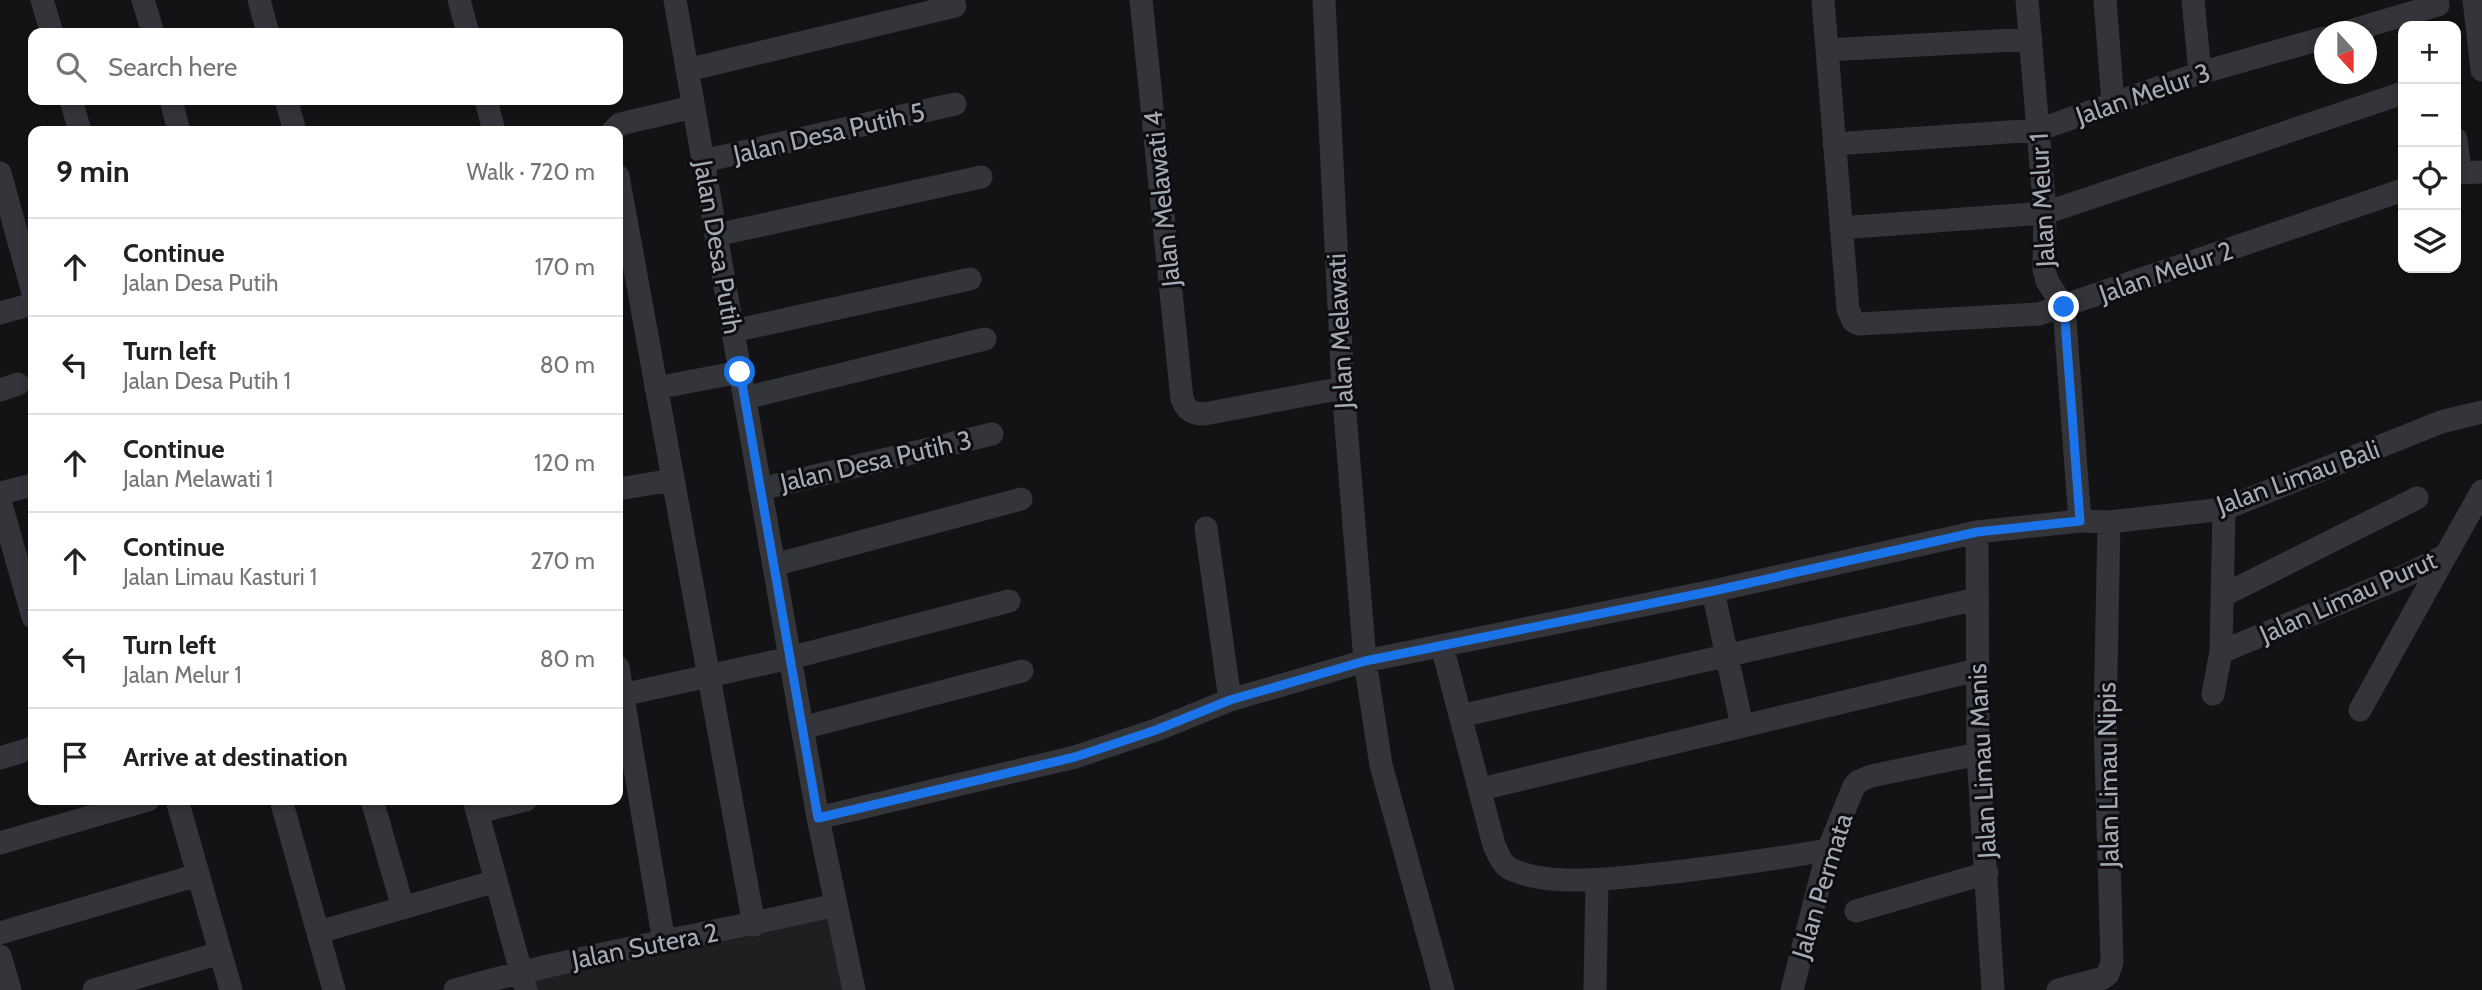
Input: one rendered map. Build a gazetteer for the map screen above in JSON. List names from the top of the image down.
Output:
{
  "streets": {
    "street": [
      "Jalan Melur 3",
      "Jalan Desa Putih 5",
      "Jalan Melawati 4",
      "Jalan Melur 1",
      "Jalan Desa Putih",
      "Jalan Melur 2",
      "Jalan Melawati",
      "Jalan Desa Putih 3",
      "Jalan Limau Bali",
      "Jalan Limau Purut",
      "Jalan Limau Manis",
      "Jalan Limau Nipis",
      "Jalan Permata",
      "Jalan Sutera 2"
    ]
  },
  "crossings": [
    ["Jalan Melur 3", "Jalan Melur 1"],
    ["Jalan Desa Putih 5", "Jalan Desa Putih"],
    ["Jalan Melawati 4", "Jalan Melawati"],
    ["Jalan Melur 1", "Jalan Melur 2"],
    ["Jalan Melur 1", "Jalan Limau Bali"],
    ["Jalan Desa Putih", "Jalan Desa Putih 3"],
    ["Jalan Desa Putih", "Jalan Limau Bali"],
    ["Jalan Desa Putih", "Jalan Sutera 2"],
    ["Jalan Melawati", "Jalan Limau Bali"],
    ["Jalan Limau Bali", "Jalan Limau Manis"],
    ["Jalan Limau Bali", "Jalan Limau Nipis"],
    ["Jalan Limau Manis", "Jalan Permata"]
  ],
  "north": "bottom",
  "page": {
    "map_buttons": ["+", "−"],
    "search": "Search here",
    "heading": ["9 min", "Walk · 720 m"],
    "list": [
      ["Continue", "Jalan Desa Putih", "170 m"],
      ["Turn left", "Jalan Desa Putih 1", "80 m"],
      ["Continue", "Jalan Melawati 1", "120 m"],
      ["Continue", "Jalan Limau Kasturi 1", "270 m"],
      ["Turn left", "Jalan Melur 1", "80 m"],
      "Arrive at destination"
    ]
  }
}
